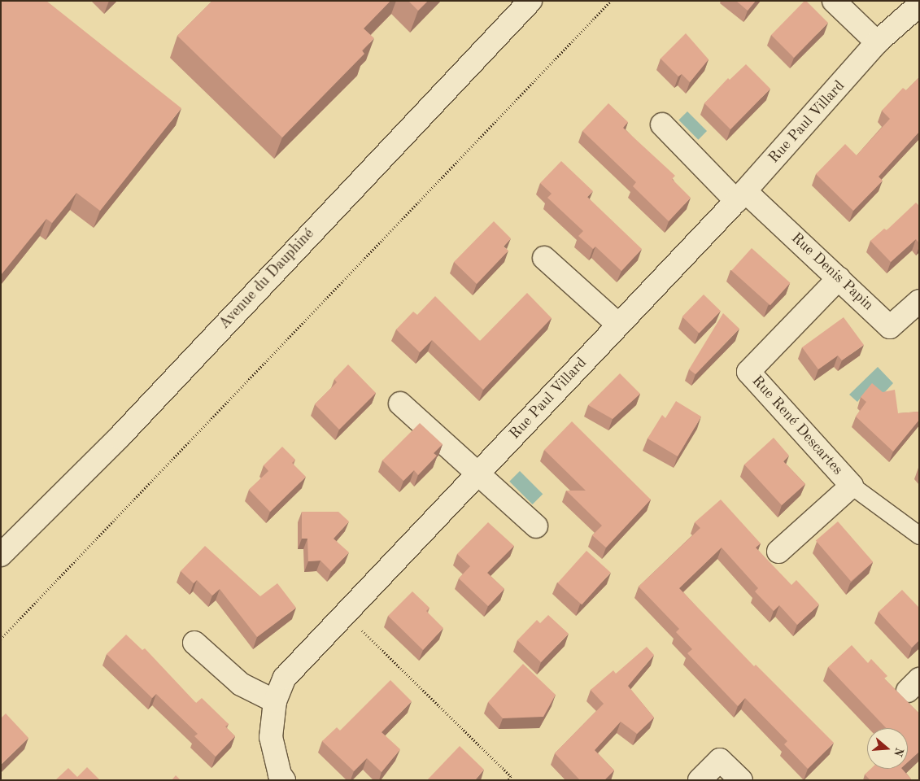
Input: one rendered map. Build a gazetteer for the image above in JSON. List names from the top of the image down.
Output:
{
  "streets": {
    "street": [
      "Rue Paul Villard",
      "Rue Denis Papin",
      "Avenue du Dauphiné",
      "Rue René Descartes"
    ]
  },
  "crossings": [
    ["Rue Paul Villard", "Rue Denis Papin"],
    ["Rue Denis Papin", "Rue René Descartes"]
  ],
  "north": "right"
}
